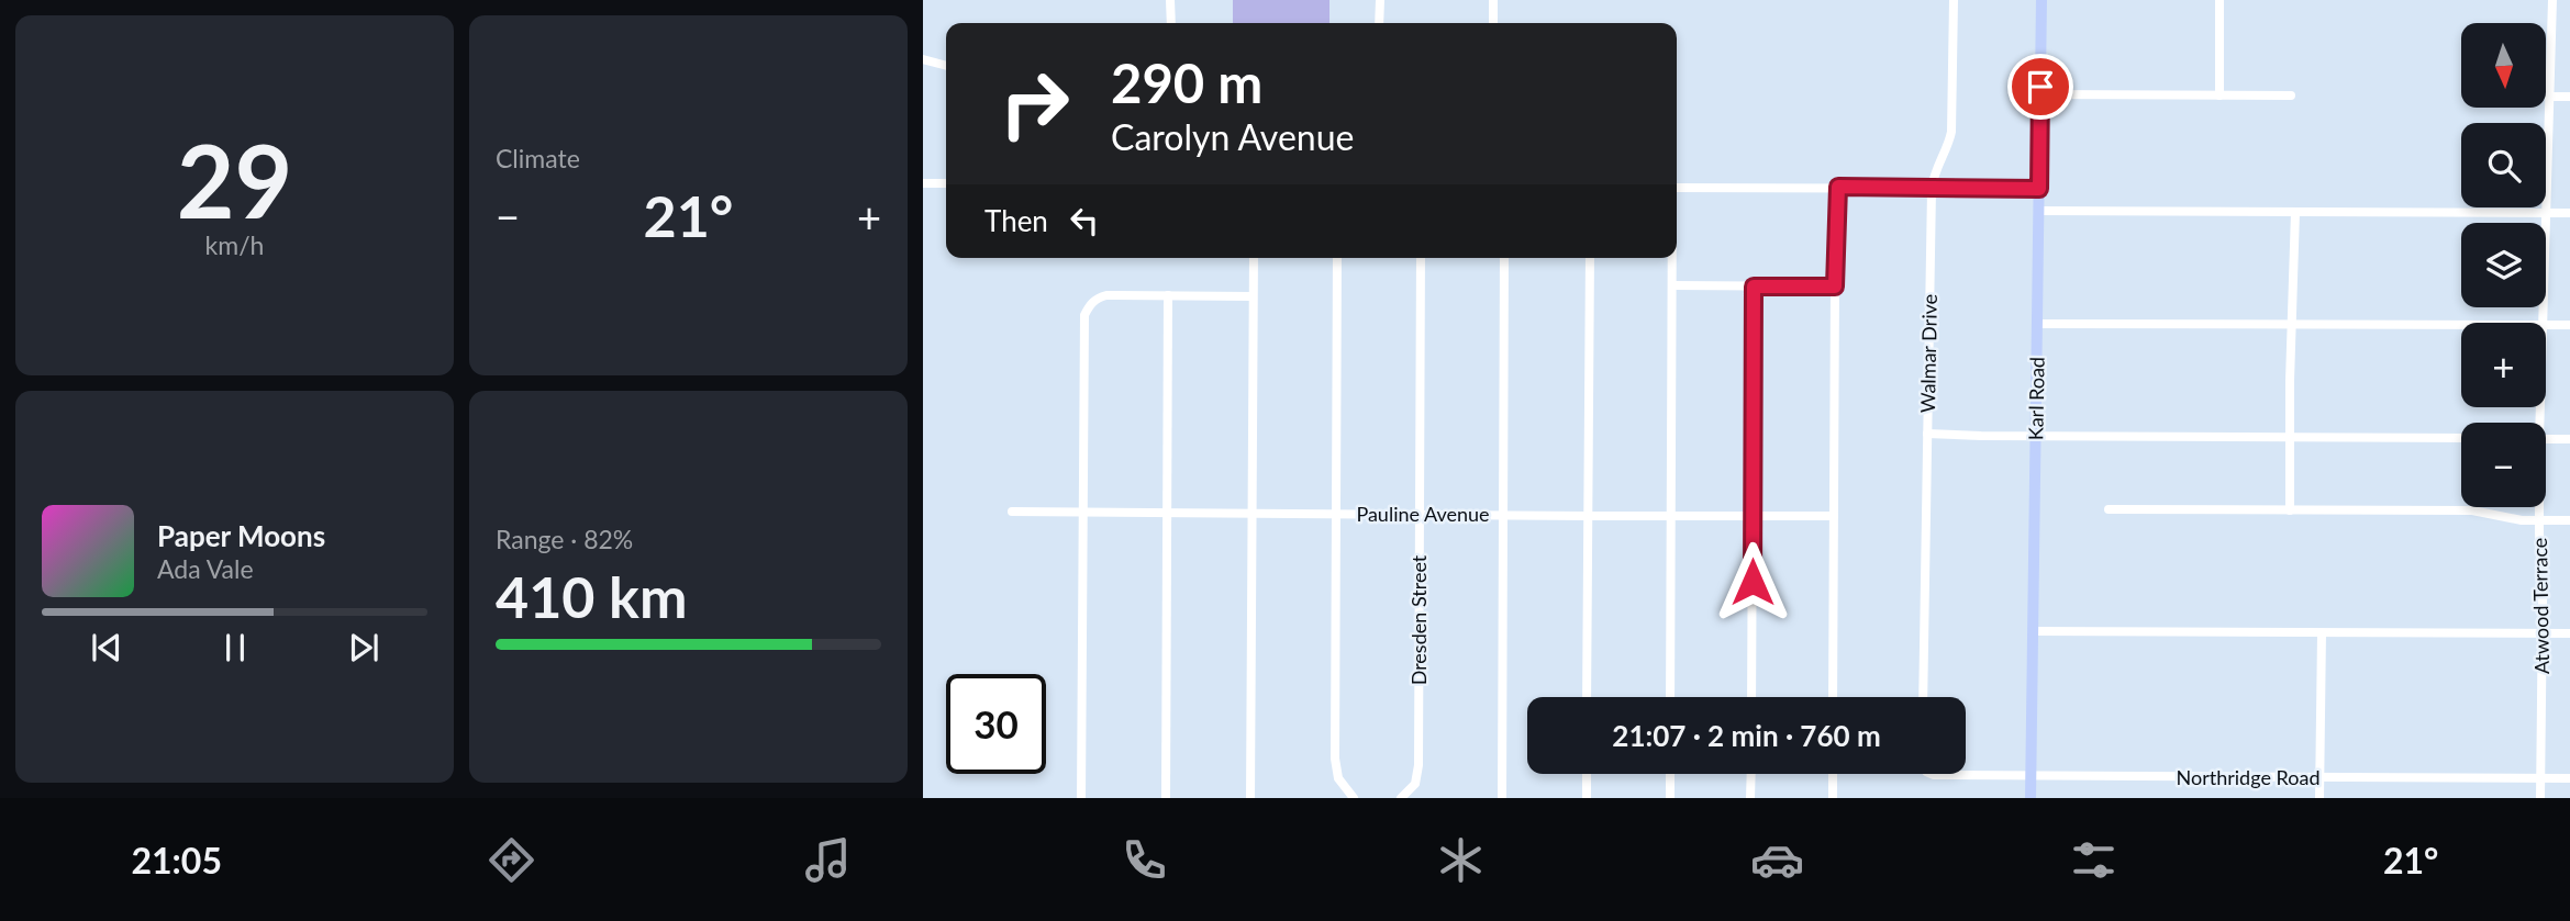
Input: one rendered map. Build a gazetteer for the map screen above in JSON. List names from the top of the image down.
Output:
{
  "streets": {
    "main road": ["Karl Road"],
    "street": [
      "Walmar Drive",
      "Pauline Avenue",
      "Atwood Terrace",
      "Dresden Street",
      "Northridge Road"
    ]
  },
  "crossings": [
    ["Karl Road", "Northridge Road"],
    ["Pauline Avenue", "Dresden Street"],
    ["Atwood Terrace", "Northridge Road"]
  ],
  "north": "bottom",
  "page": {
    "tile": [
      ["29", "km/h"],
      "Climate",
      ["Range · 82%", "410 km"]
    ],
    "map_buttons": ["+", "−"],
    "turn": ["290 m", "Carolyn Avenue"],
    "heat": ["−", "21°", "+"],
    "then": "Then",
    "song": ["Paper Moons", "Ada Vale"],
    "limit": "30",
    "trip": "21:07 · 2 min · 760 m",
    "tabs": ["21:05", "21°"]
  }
}
